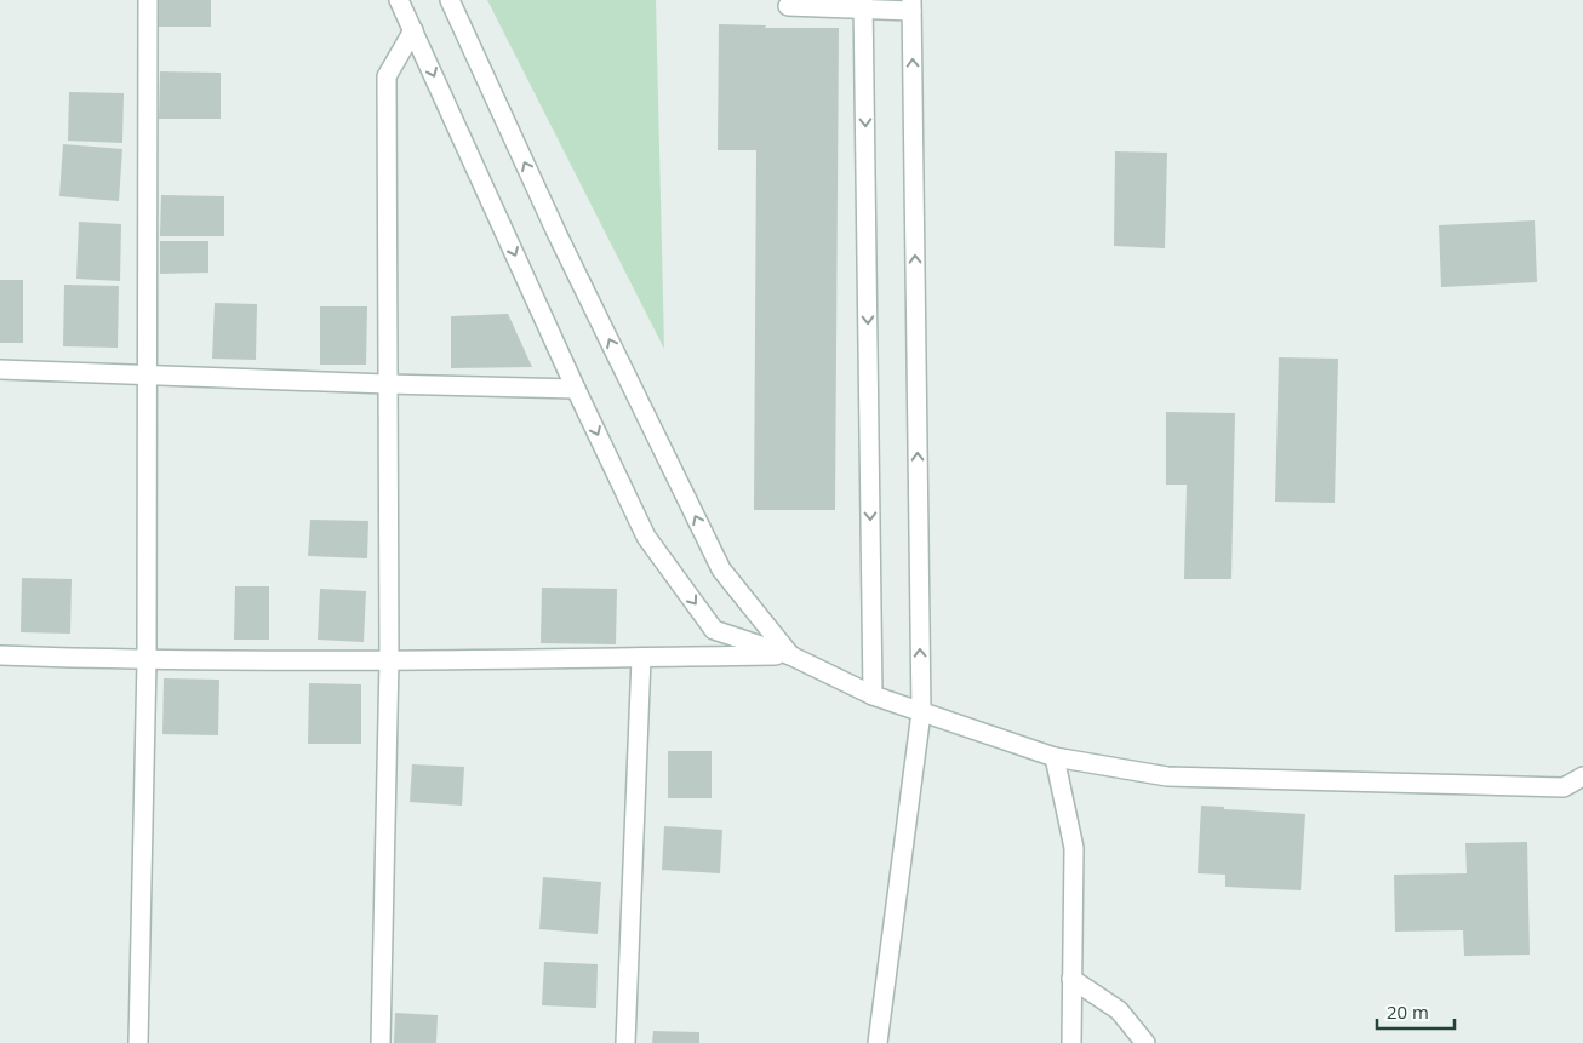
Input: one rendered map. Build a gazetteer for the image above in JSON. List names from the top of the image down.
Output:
{
  "scale_bar": "20 m"
}
